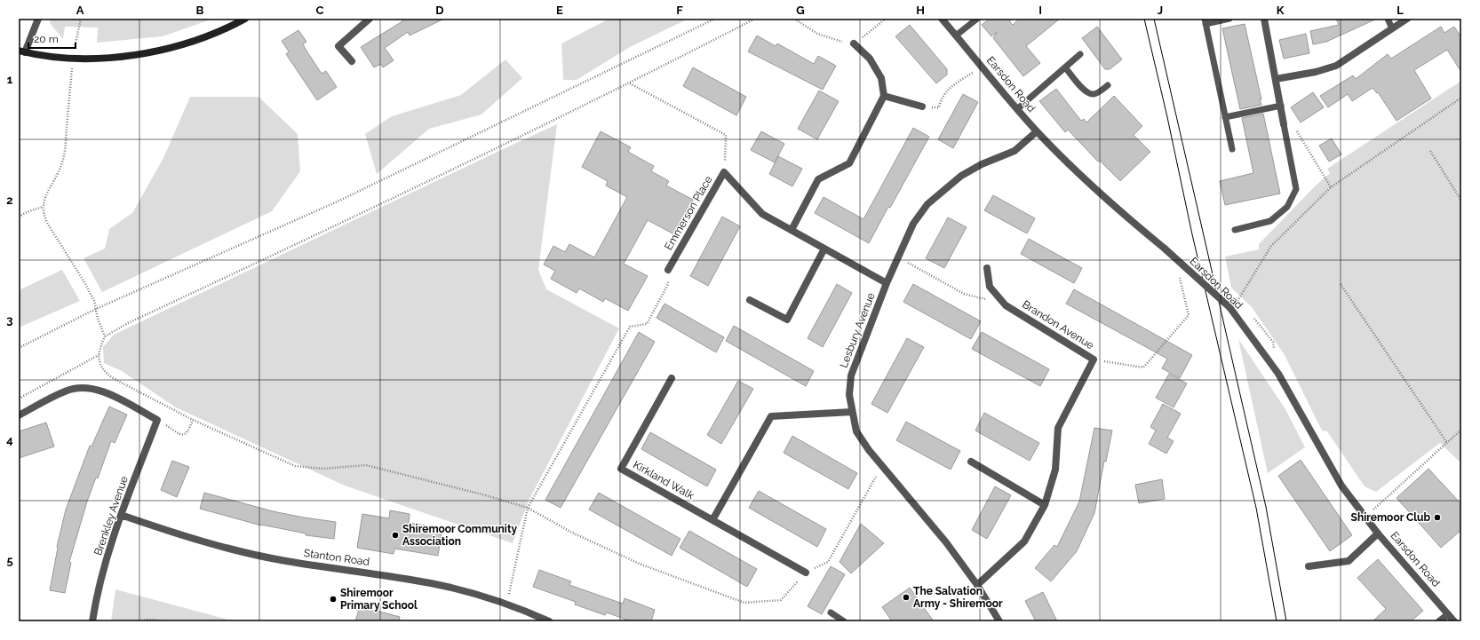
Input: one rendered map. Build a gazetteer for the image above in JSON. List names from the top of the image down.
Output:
{
  "streets": {
    "street": [
      "Earsdon Road",
      "Emmerson Place",
      "Brandon Avenue",
      "Lesbury Avenue",
      "Kirkland Walk",
      "Brenkley Avenue",
      "Stanton Road"
    ]
  },
  "crossings": [
    ["Earsdon Road", "Lesbury Avenue"],
    ["Emmerson Place", "Lesbury Avenue"],
    ["Brandon Avenue", "Lesbury Avenue"],
    ["Brenkley Avenue", "Stanton Road"]
  ],
  "places": [
    "Shiremoor Club",
    "Shiremoor Community Association",
    "The Salvation Army - Shiremoor",
    "Shiremoor Primary School"
  ],
  "scale_bar": "20 m",
  "grid": {
    "columns": [
      "A",
      "B",
      "C",
      "D",
      "E",
      "F",
      "G",
      "H",
      "I",
      "J",
      "K",
      "L"
    ],
    "rows": [
      "1",
      "2",
      "3",
      "4",
      "5"
    ]
  }
}
